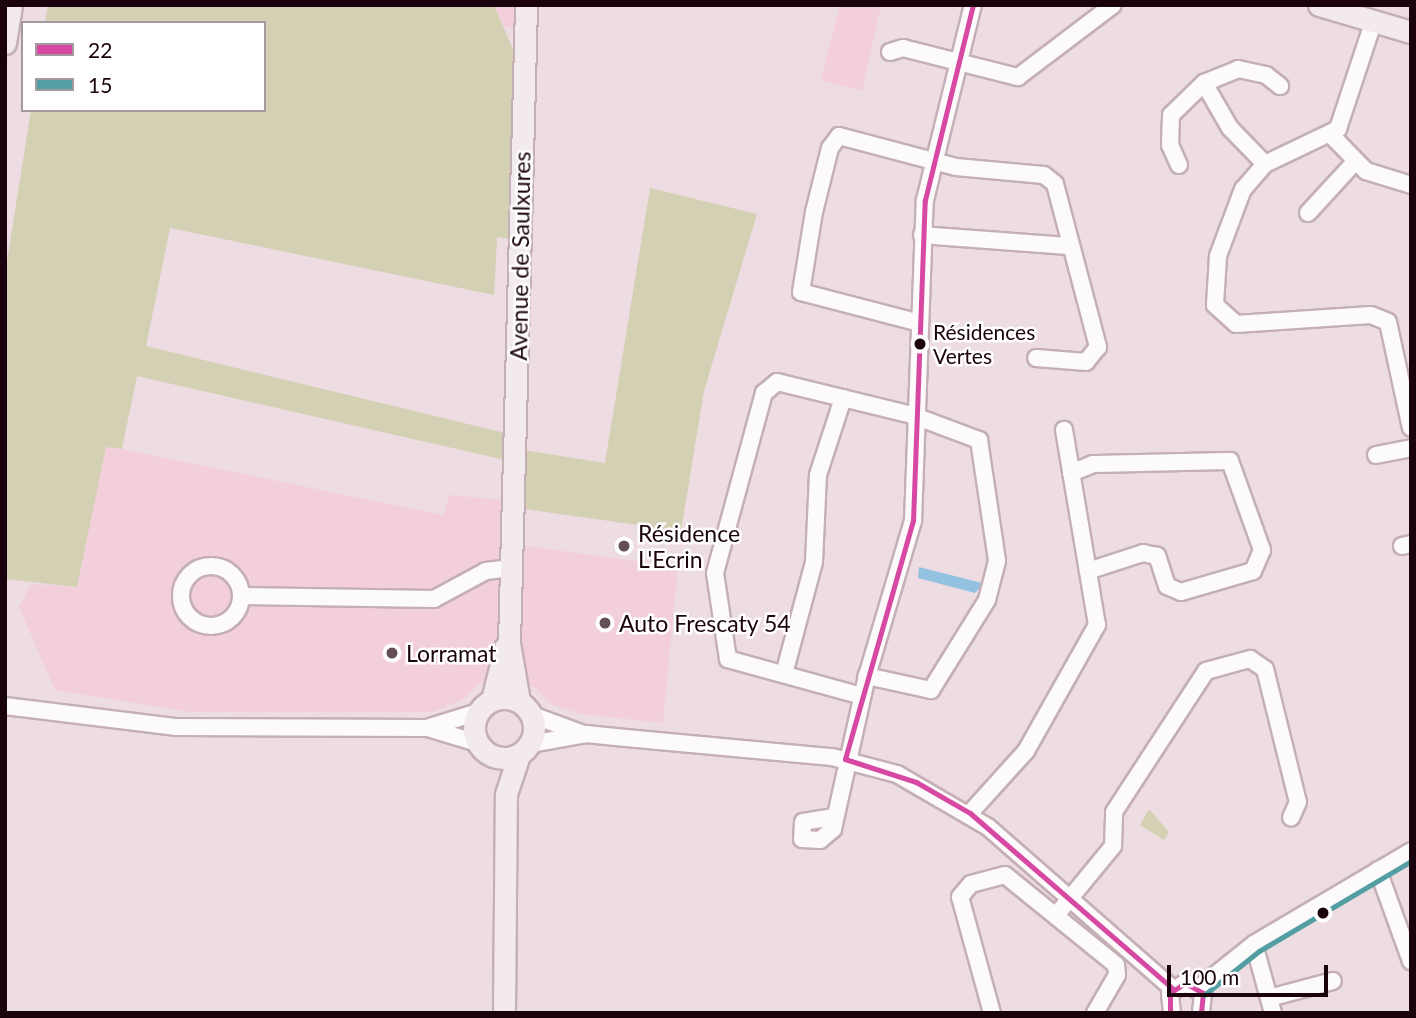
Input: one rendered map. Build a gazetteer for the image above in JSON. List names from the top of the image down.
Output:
{
  "streets": {
    "main road": ["Avenue de Saulxures"]
  },
  "places": [
    "Résidences Vertes",
    "Résidence L'Ecrin",
    "Auto Frescaty 54",
    "Lorramat"
  ],
  "lines": ["transit line 22", "transit line 15"],
  "legend": ["22", "15"],
  "scale_bar": "100 m"
}
